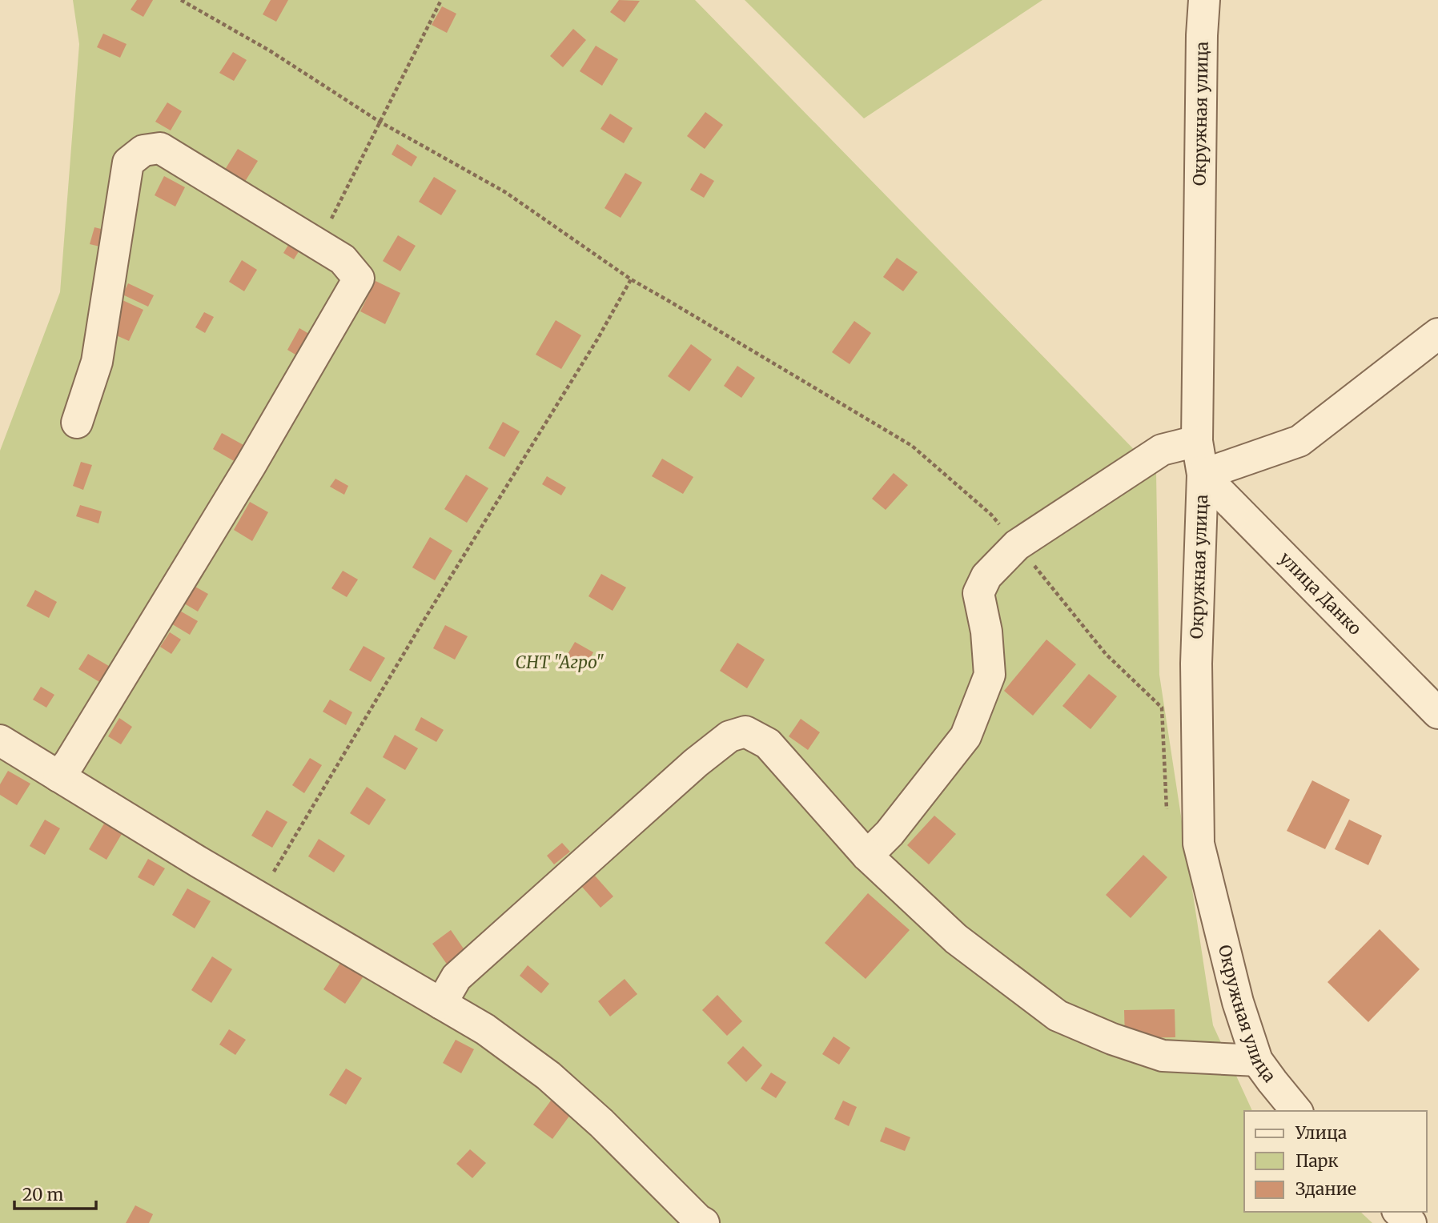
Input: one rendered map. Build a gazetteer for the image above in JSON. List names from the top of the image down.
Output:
{
  "streets": {
    "street": ["Окружная улица", "улица Данко"]
  },
  "crossings": [
    ["Окружная улица", "улица Данко"]
  ],
  "parks": ["СНТ \"Агро\""],
  "legend": ["Улица", "Парк", "Здание"],
  "scale_bar": "20 m"
}
